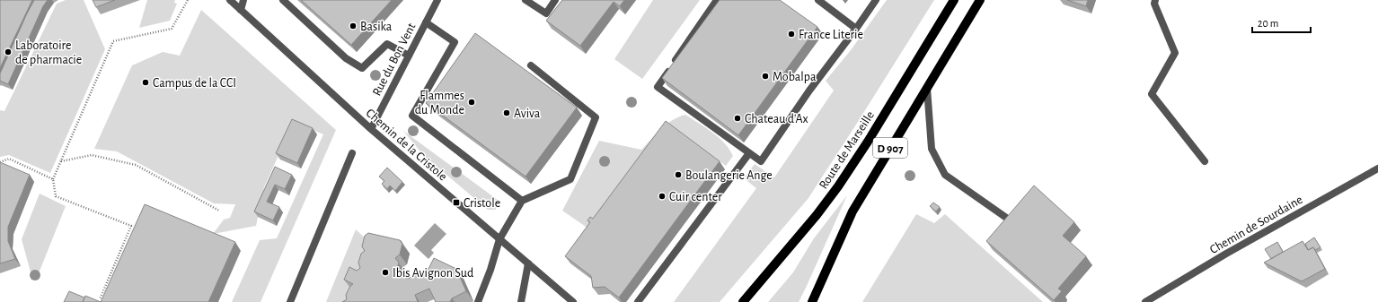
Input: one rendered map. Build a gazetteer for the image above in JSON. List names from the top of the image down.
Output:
{
  "streets": {
    "main road": ["D 907", "Route de Marseille"],
    "street": ["Rue du Bon Vent", "Chemin de la Cristole", "Chemin de Sourdaine"]
  },
  "crossings": [
    ["Rue du Bon Vent", "Chemin de la Cristole"]
  ],
  "places": {
    "other": [
      "Basika",
      "France Literie",
      "Laboratoire de pharmacie",
      "Mobalpa",
      "Campus de la CCI",
      "Flammes du Monde",
      "Aviva",
      "Chateau d'Ax",
      "Boulangerie Ange",
      "Cuir center",
      "Ibis Avignon Sud"
    ],
    "transit": ["Cristole"]
  },
  "scale_bar": "20 m"
}
